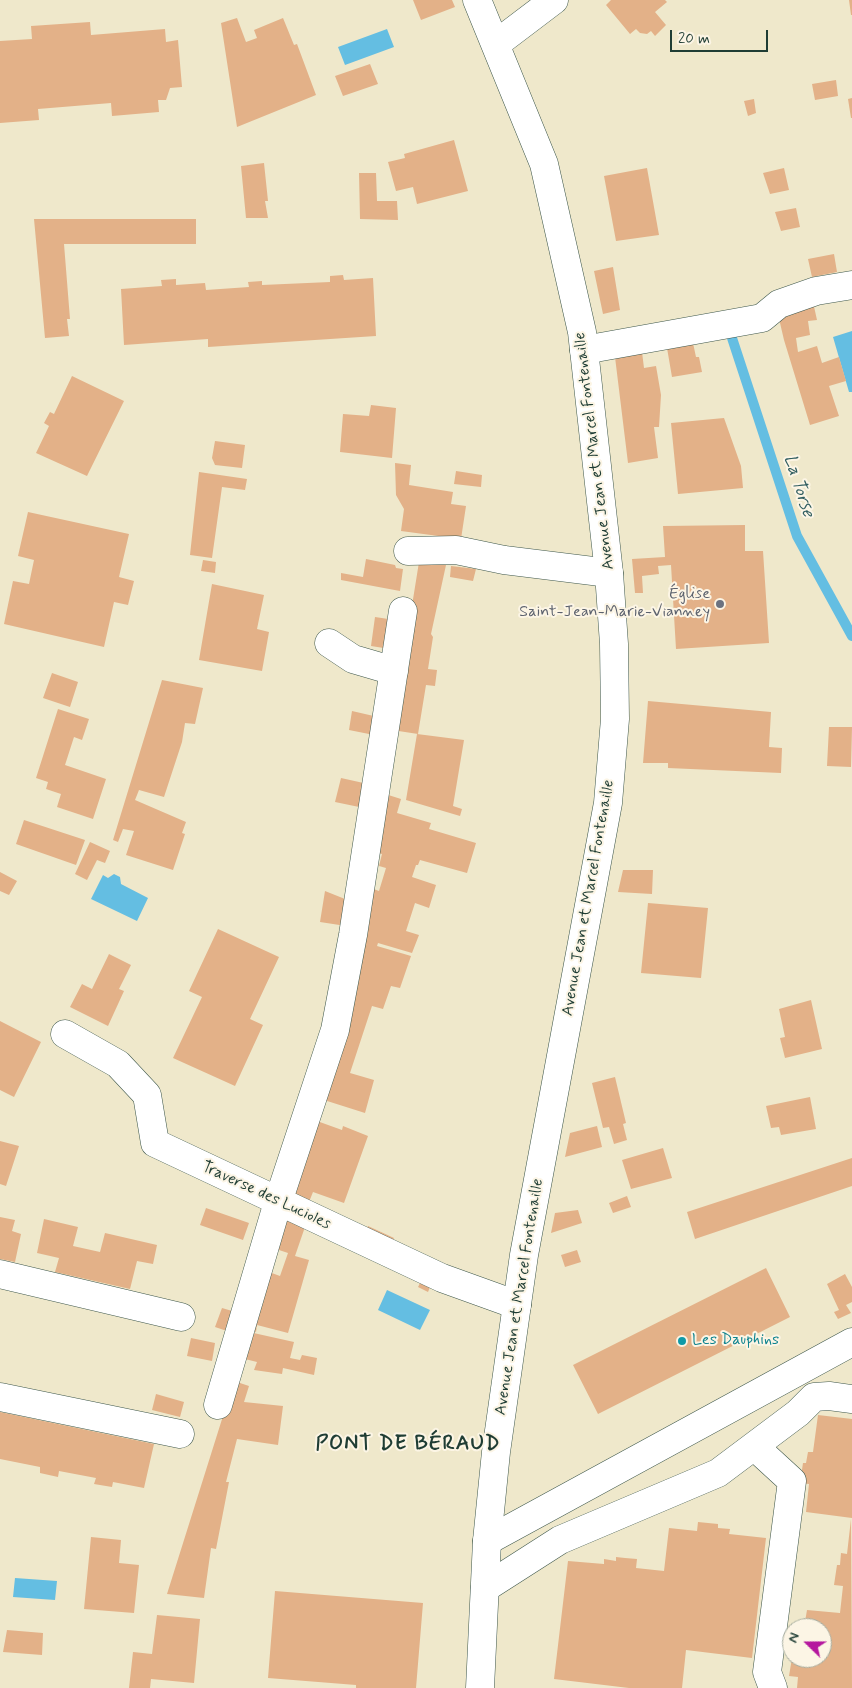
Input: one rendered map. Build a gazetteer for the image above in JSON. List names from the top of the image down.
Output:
{
  "streets": {
    "main road": ["Avenue Jean et Marcel Fontenaille", "Traverse des Lucioles"]
  },
  "crossings": [
    ["Avenue Jean et Marcel Fontenaille", "Traverse des Lucioles"]
  ],
  "districts": ["PONT DE BÉRAUD"],
  "water": ["La Torse"],
  "places": ["Église Saint-Jean-Marie-Vianney", "Les Dauphins"],
  "scale_bar": "20 m",
  "north": "left"
}
